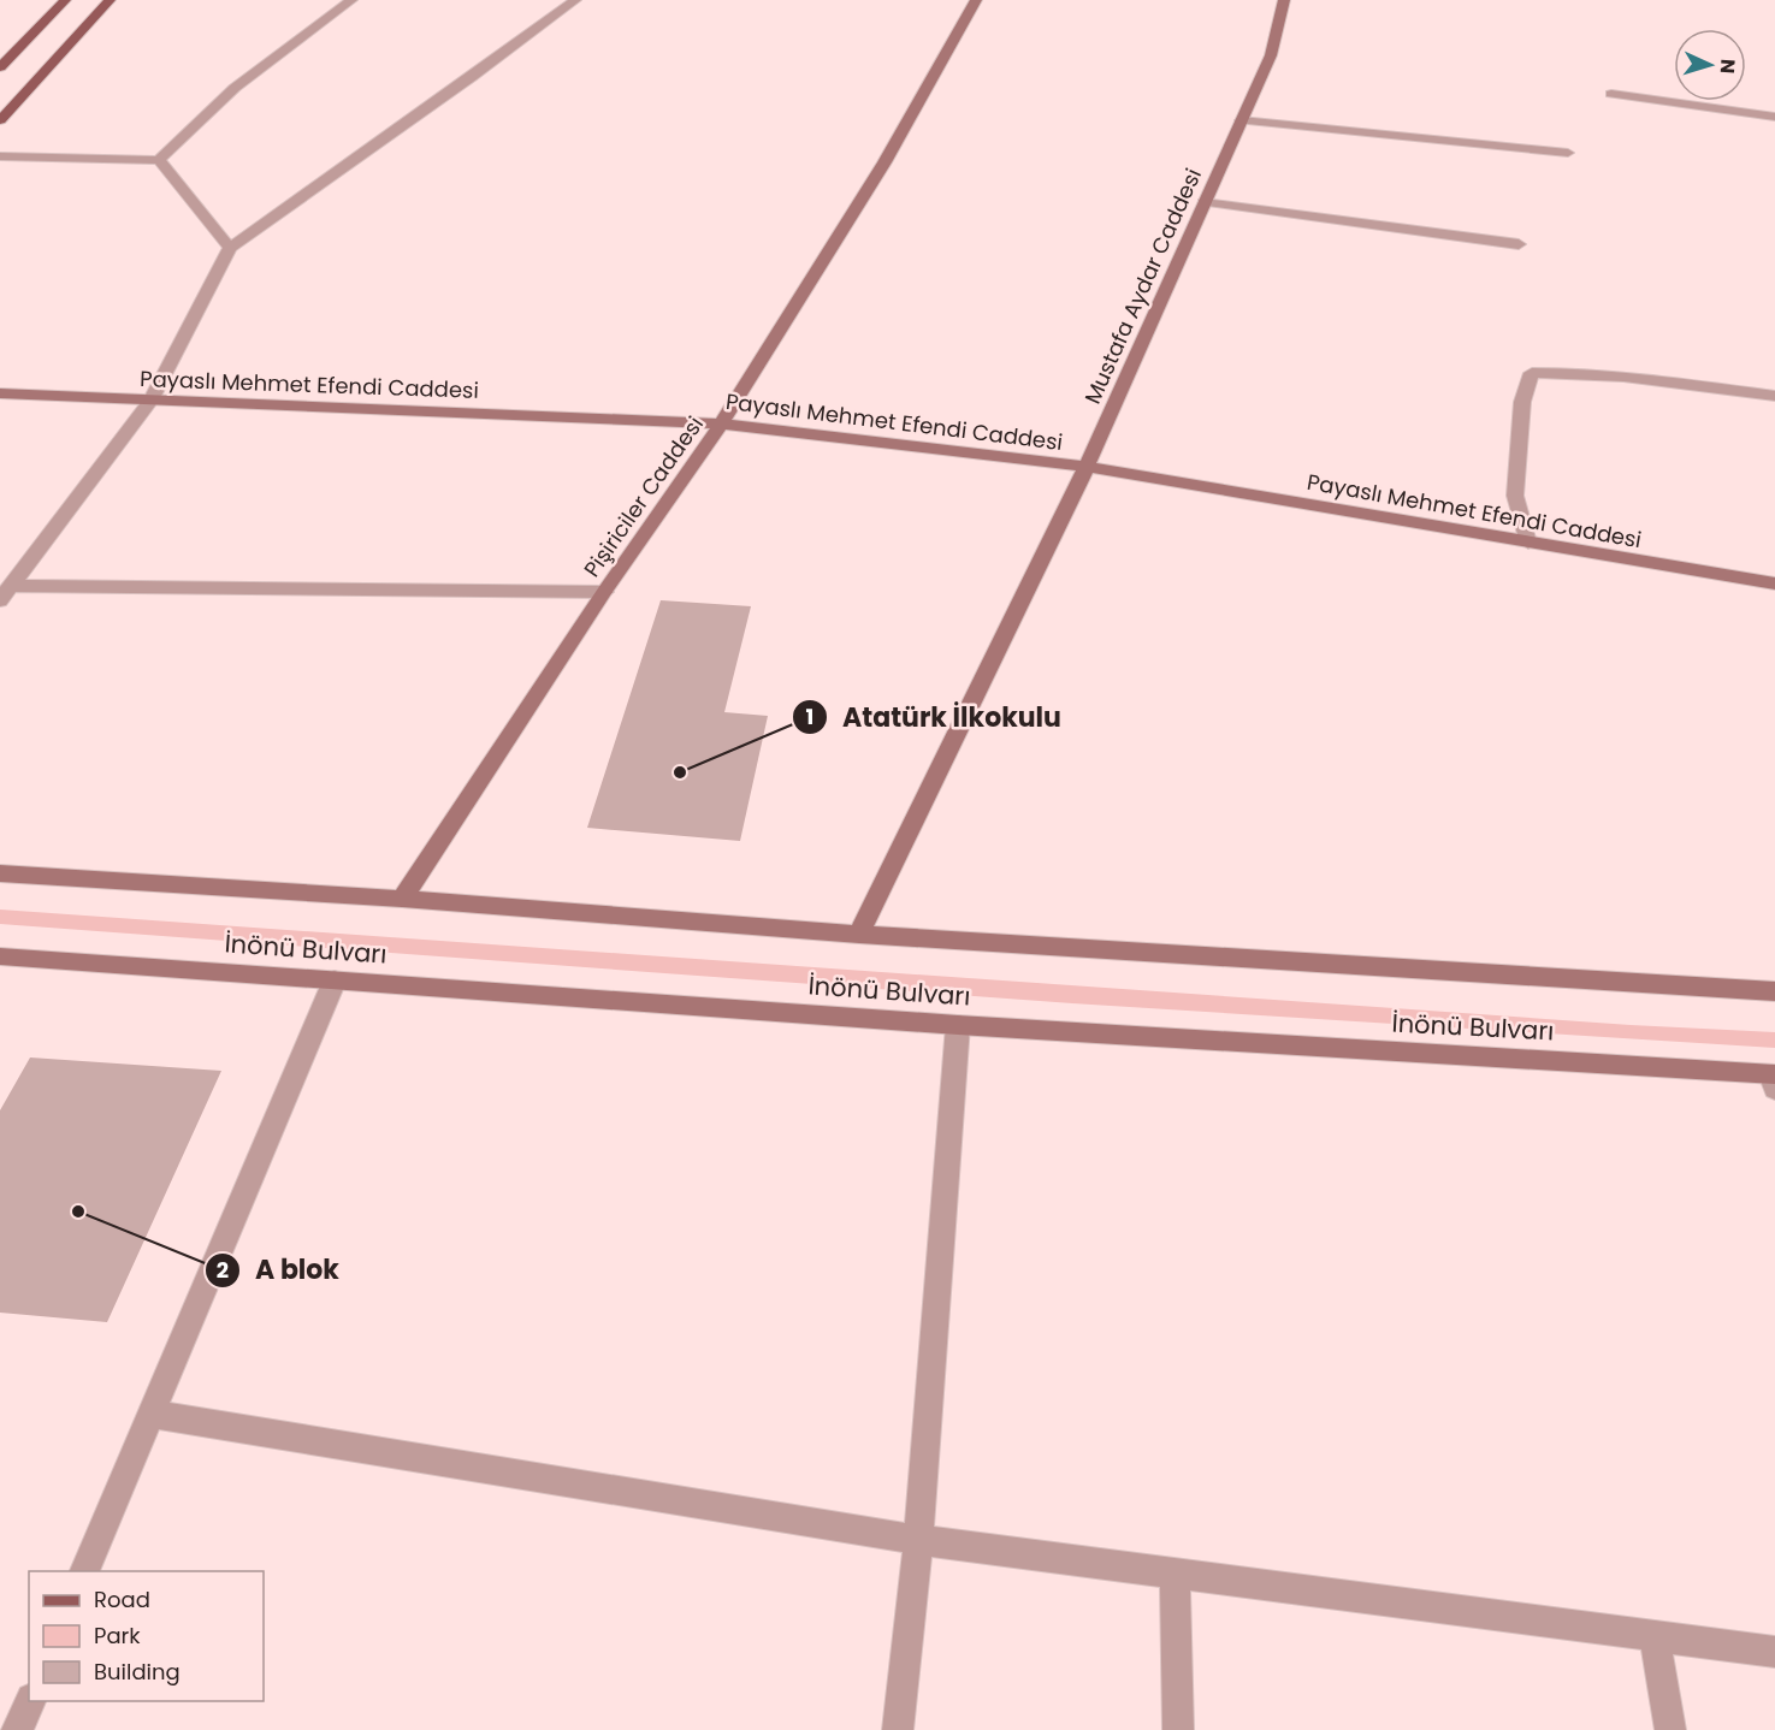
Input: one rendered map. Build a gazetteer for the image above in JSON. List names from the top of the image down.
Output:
{
  "streets": {
    "street": [
      "Mustafa Aydar Caddesi",
      "Payaslı Mehmet Efendi Caddesi",
      "Pişiriciler Caddesi",
      "İnönü Bulvarı"
    ]
  },
  "crossings": [
    ["Mustafa Aydar Caddesi", "Payaslı Mehmet Efendi Caddesi"],
    ["Payaslı Mehmet Efendi Caddesi", "Pişiriciler Caddesi"]
  ],
  "places": ["Atatürk İlkokulu", "A blok"],
  "legend": ["Road", "Park", "Building"],
  "north": "right"
}
